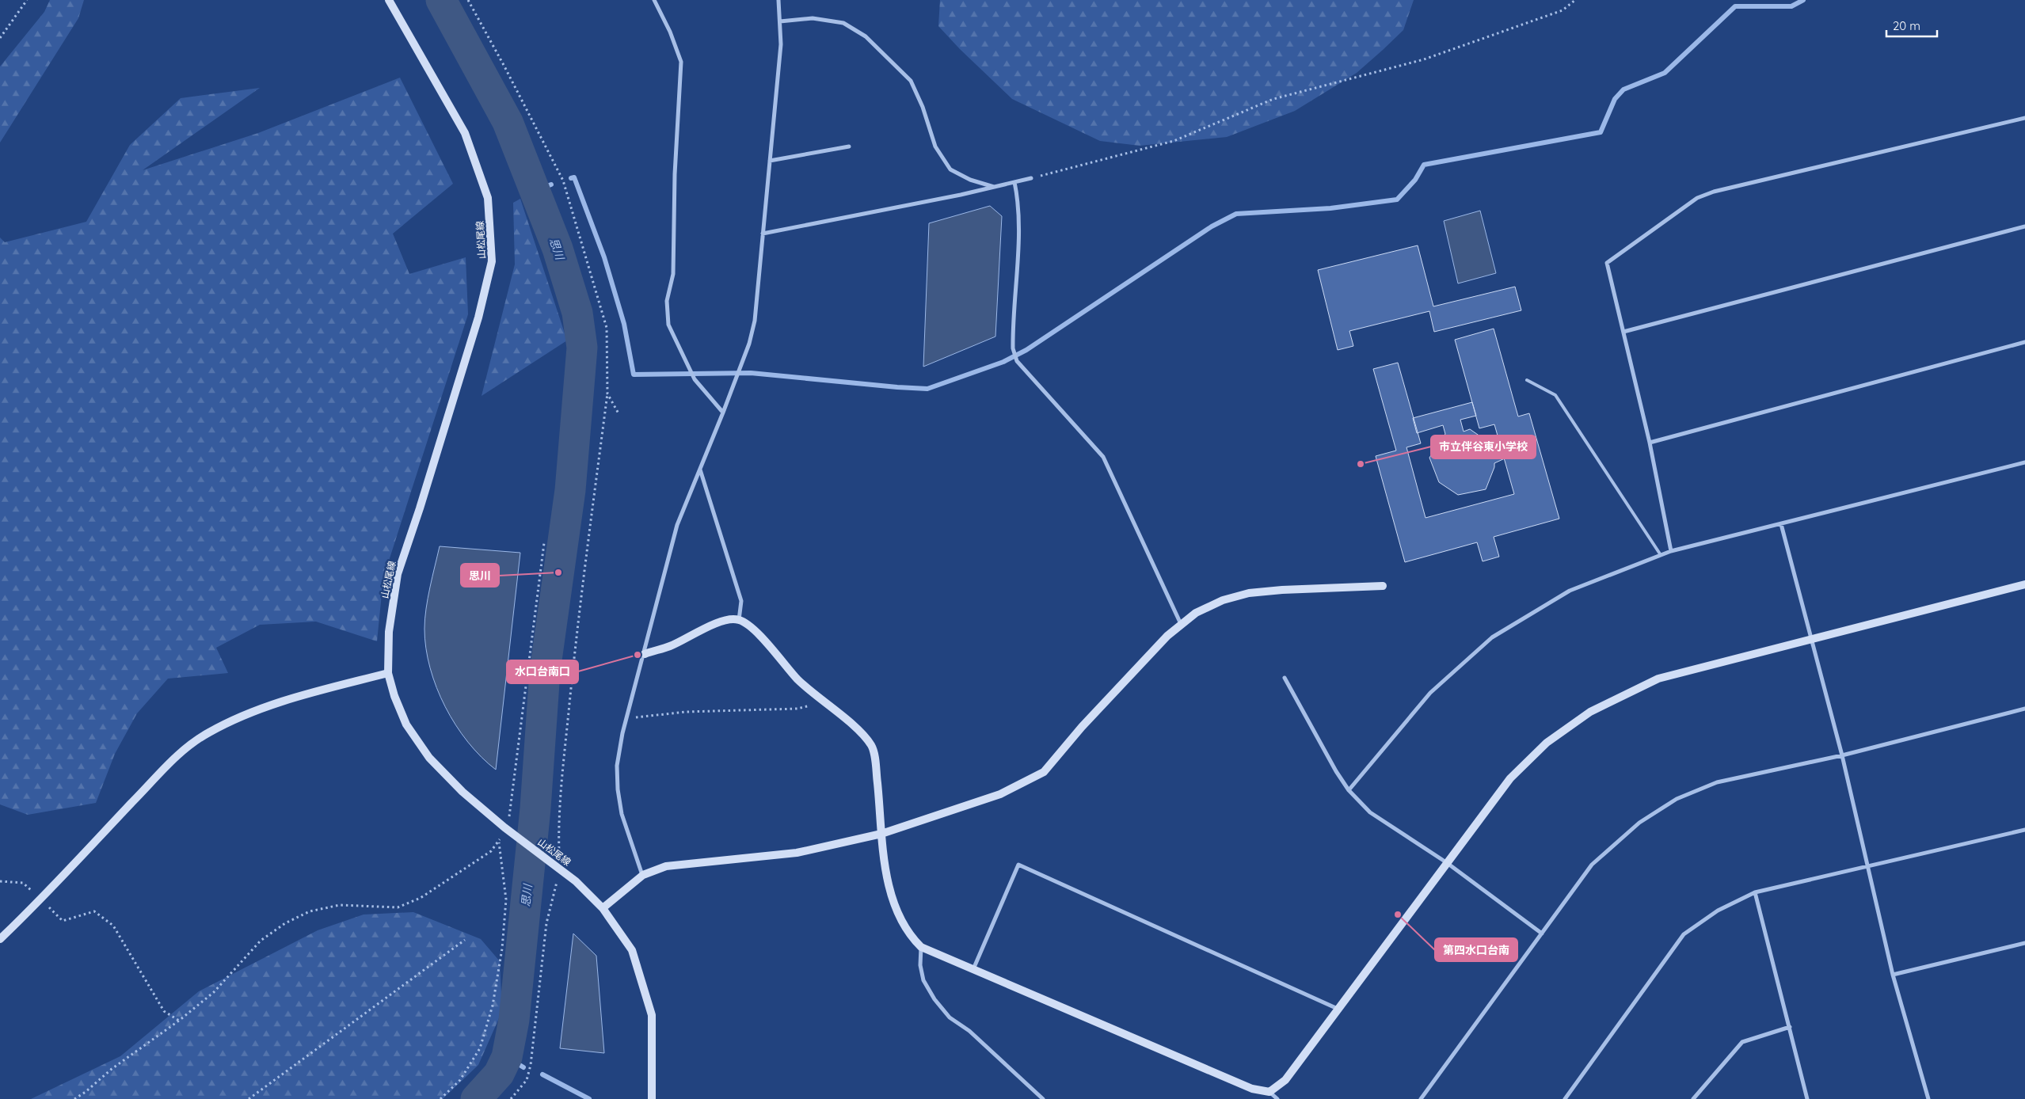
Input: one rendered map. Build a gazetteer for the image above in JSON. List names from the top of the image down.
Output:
{
  "streets": {
    "street": ["山松尾線"]
  },
  "water": ["思川"],
  "places": [
    "市立伴谷東小学校",
    "思川",
    "水口台南口",
    "第四水口台南"
  ],
  "scale_bar": "20 m"
}
